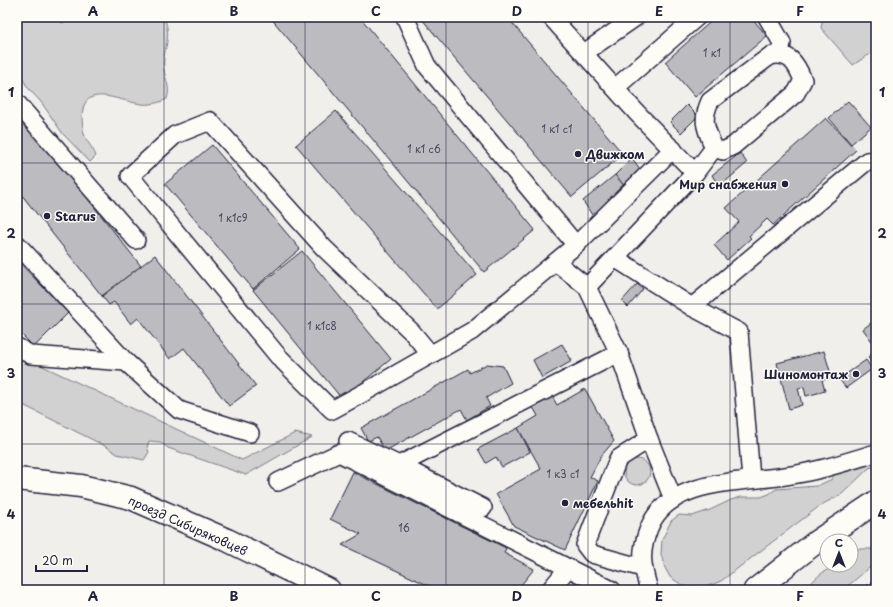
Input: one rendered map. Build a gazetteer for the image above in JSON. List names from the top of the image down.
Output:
{
  "streets": {
    "main road": ["проезд Сибиряковцев"]
  },
  "places": [
    "Движком",
    "Мир снабжения",
    "Starus",
    "Шиномонтаж",
    "мебельhit"
  ],
  "house_numbers": [
    "1 к1",
    "1 к1 с1",
    "1 к1 с6",
    "1 к1с9",
    "1 к1с8",
    "1 к3 с1",
    "16"
  ],
  "scale_bar": "20 m",
  "north": "top",
  "grid": {
    "columns": [
      "A",
      "B",
      "C",
      "D",
      "E",
      "F"
    ],
    "rows": [
      "1",
      "2",
      "3",
      "4"
    ]
  }
}
